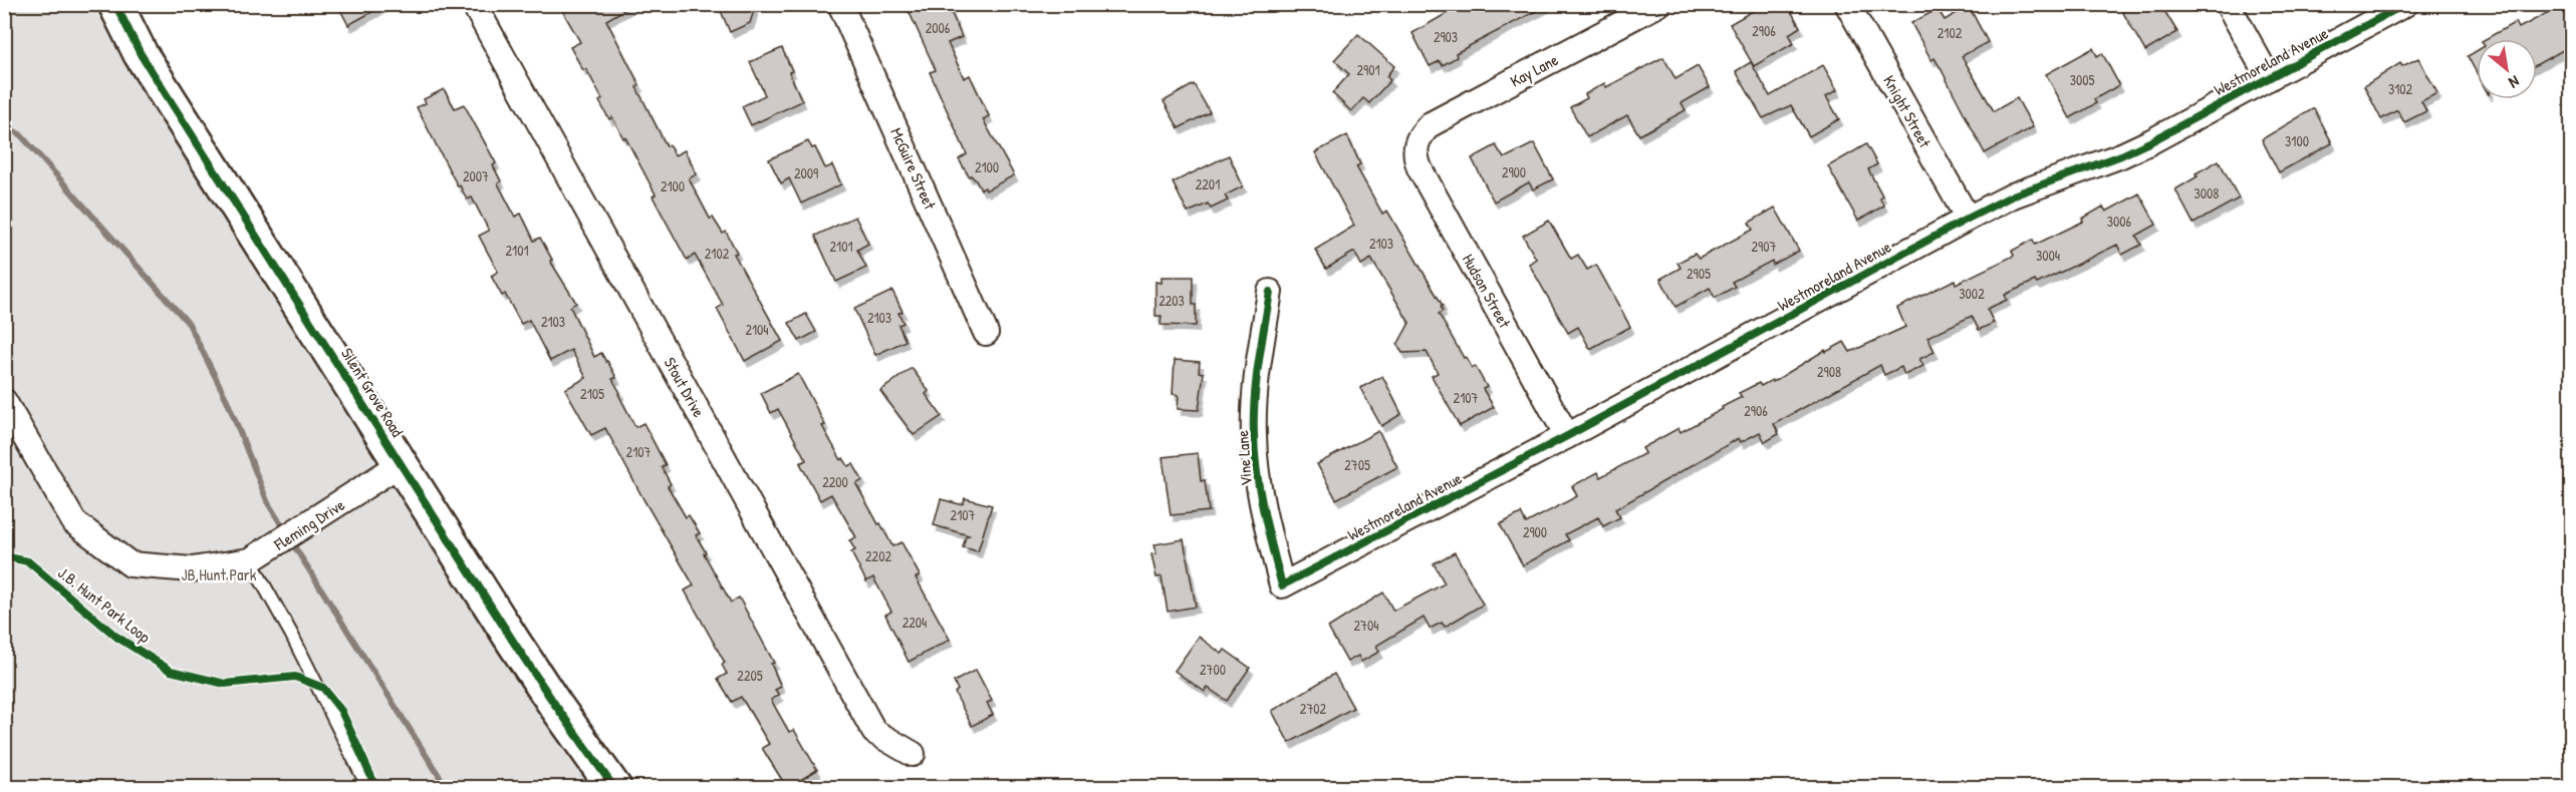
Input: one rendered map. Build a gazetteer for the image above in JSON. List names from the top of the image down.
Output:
{
  "streets": {
    "street": [
      "Westmoreland Avenue",
      "Kay Lane",
      "Knight Street",
      "McGuire Street",
      "Hudson Street",
      "Stout Drive",
      "Silent Grove Road",
      "Vine Lane",
      "Fleming Drive"
    ],
    "cycle path": ["J.B. Hunt Park Loop"]
  },
  "crossings": [
    ["Westmoreland Avenue", "Knight Street"],
    ["Westmoreland Avenue", "Hudson Street"],
    ["Westmoreland Avenue", "Vine Lane"],
    ["Kay Lane", "Hudson Street"],
    ["Silent Grove Road", "Fleming Drive"]
  ],
  "parks": ["JB Hunt Park"],
  "house_numbers": [
    "2006",
    "2906",
    "2102",
    "2903",
    "2901",
    "3005",
    "3102",
    "3100",
    "2100",
    "2900",
    "2009",
    "2007",
    "2201",
    "2100",
    "3008",
    "3006",
    "2103",
    "2101",
    "2907",
    "2101",
    "2102",
    "3004",
    "2905",
    "3002",
    "2203",
    "2103",
    "2103",
    "2104",
    "2908",
    "2105",
    "2107",
    "2906",
    "2107",
    "2705",
    "2200",
    "2107",
    "2900",
    "2202",
    "2204",
    "2704",
    "2700",
    "2205",
    "2702"
  ],
  "north": "bottom right"
}
